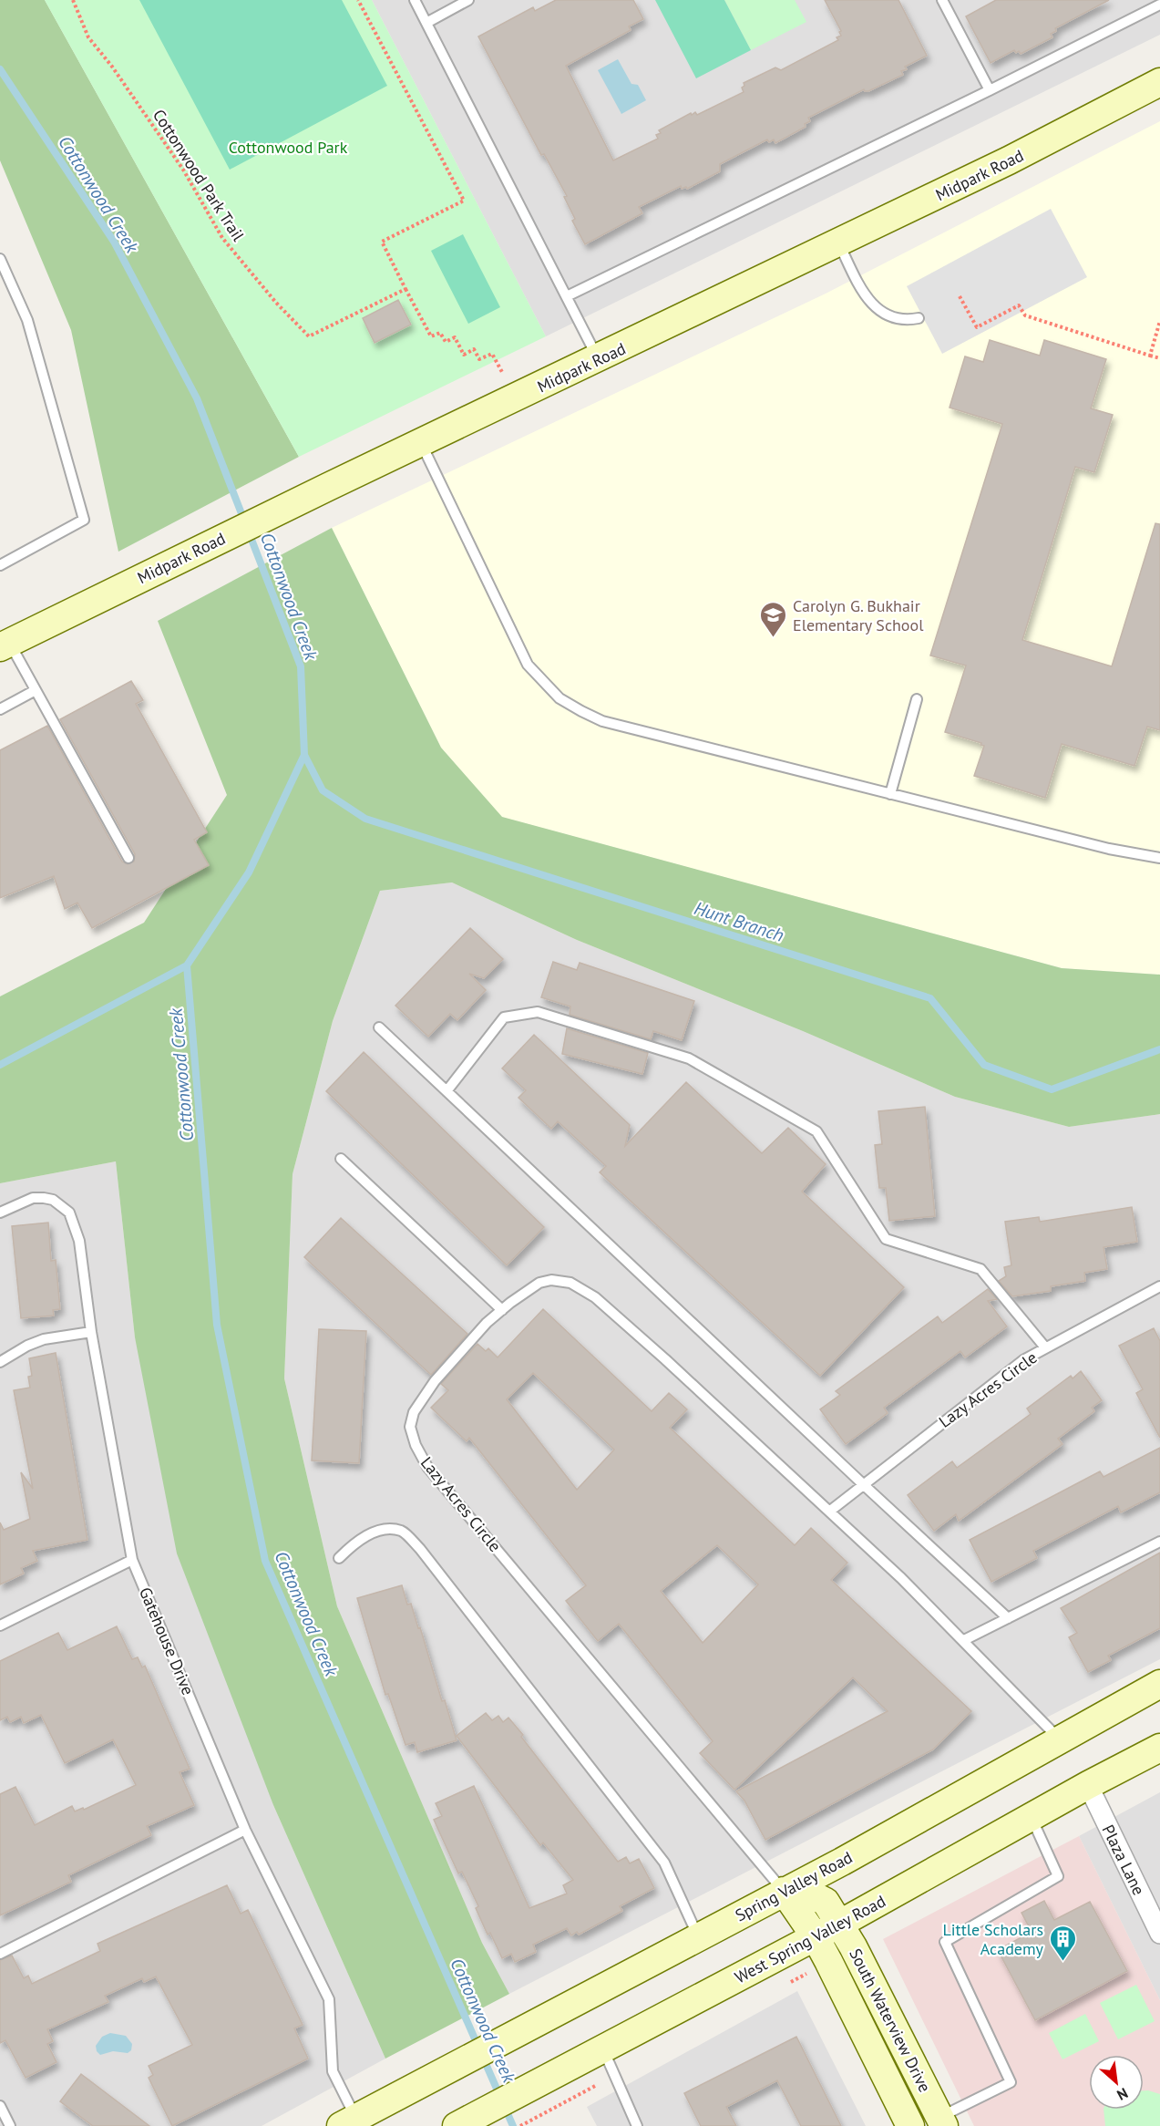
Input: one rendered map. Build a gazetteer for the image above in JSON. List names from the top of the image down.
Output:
{
  "streets": {
    "street": [
      "Midpark Road",
      "Plaza Lane",
      "Spring Valley Road",
      "West Spring Valley Road",
      "South Waterview Drive"
    ],
    "lane": ["Lazy Acres Circle", "Gatehouse Drive"],
    "path": ["Cottonwood Park Trail"]
  },
  "crossings": [
    ["Lazy Acres Circle", "Spring Valley Road"],
    ["Lazy Acres Circle", "South Waterview Drive"],
    ["Gatehouse Drive", "Spring Valley Road"],
    ["Plaza Lane", "West Spring Valley Road"],
    ["Spring Valley Road", "South Waterview Drive"],
    ["West Spring Valley Road", "South Waterview Drive"]
  ],
  "water": ["Cottonwood Creek", "Hunt Branch"],
  "parks": ["Cottonwood Park"],
  "places": {
    "school or university": ["Carolyn G. Bukhair Elementary School"],
    "building": ["Little Scholars Academy"]
  },
  "north": "bottom right"
}
